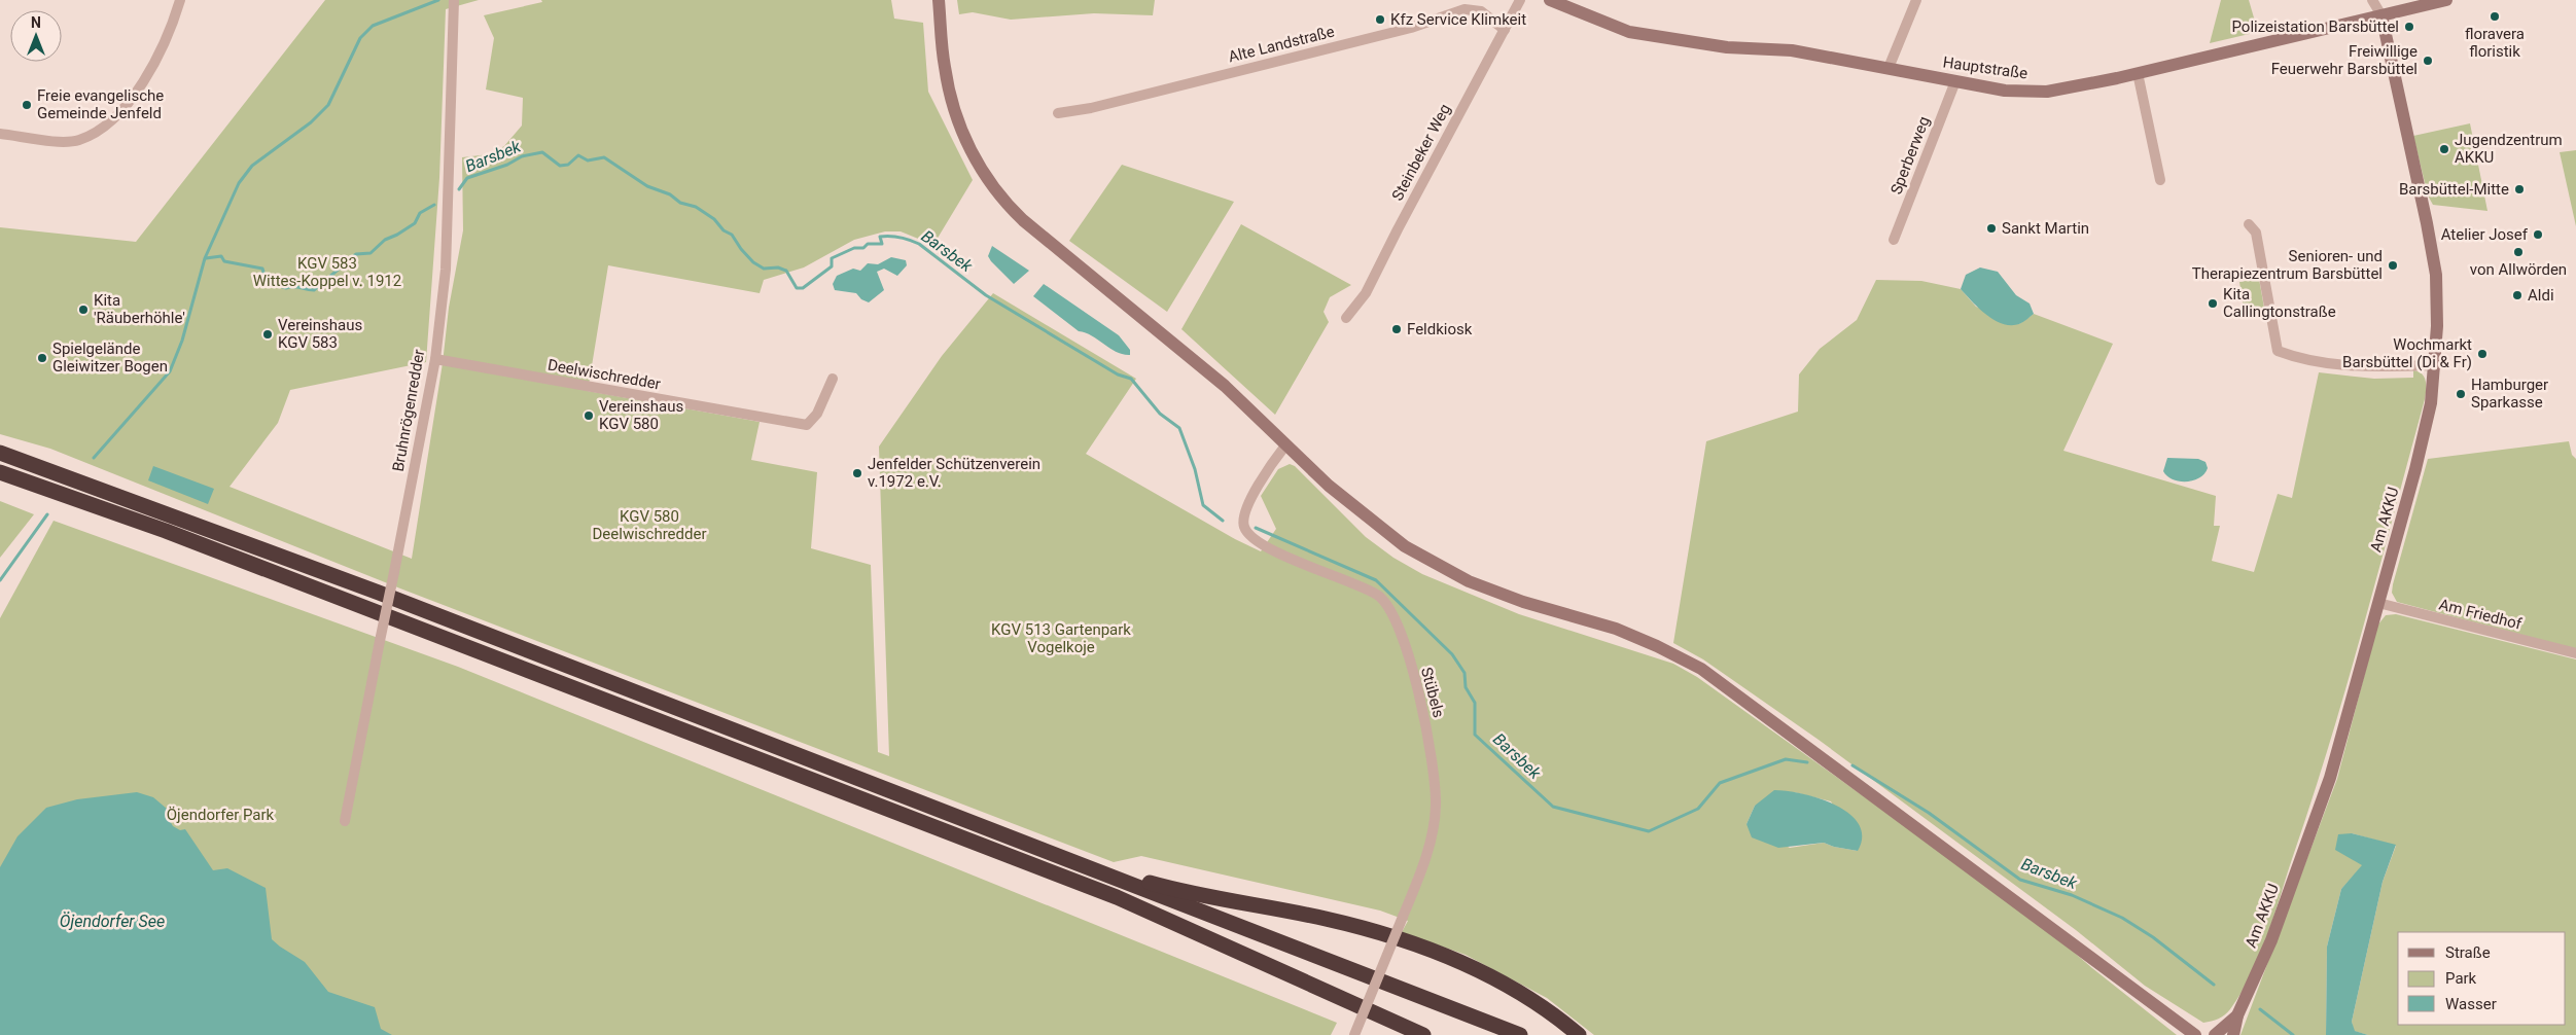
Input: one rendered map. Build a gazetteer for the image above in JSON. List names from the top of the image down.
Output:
{
  "streets": {
    "street": [
      "Alte Landstraße",
      "Hauptstraße",
      "Steinbeker Weg",
      "Sperberweg",
      "Deelwischredder",
      "Bruhnrögenredder",
      "Am AKKU",
      "Am Friedhof",
      "Stübels"
    ]
  },
  "crossings": [
    ["Alte Landstraße", "Steinbeker Weg"],
    ["Hauptstraße", "Sperberweg"],
    ["Hauptstraße", "Am AKKU"],
    ["Deelwischredder", "Bruhnrögenredder"],
    ["Am AKKU", "Am Friedhof"]
  ],
  "water": ["Barsbek", "Öjendorfer See"],
  "parks": [
    "KGV 583 Wittes-Koppel v. 1912",
    "KGV 580 Deelwischredder",
    "KGV 513 Gartenpark Vogelkoje",
    "Öjendorfer Park"
  ],
  "places": [
    "floravera floristik",
    "Kfz Service Klimkeit",
    "Polizeistation Barsbüttel",
    "Freiwillige Feuerwehr Barsbüttel",
    "Freie evangelische Gemeinde Jenfeld",
    "Jugendzentrum AKKU",
    "Barsbüttel-Mitte",
    "Sankt Martin",
    "Atelier Josef",
    "von Allwörden",
    "Senioren- und Therapiezentrum Barsbüttel",
    "Aldi",
    "Kita Callingtonstraße",
    "Kita 'Räuberhöhle'",
    "Feldkiosk",
    "Vereinshaus KGV 583",
    "Wochmarkt Barsbüttel (Di & Fr)",
    "Spielgelände Gleiwitzer Bogen",
    "Hamburger Sparkasse",
    "Vereinshaus KGV 580",
    "Jenfelder Schützenverein v.1972 e.V."
  ],
  "legend": ["Straße", "Park", "Wasser"],
  "north": "top"
}
